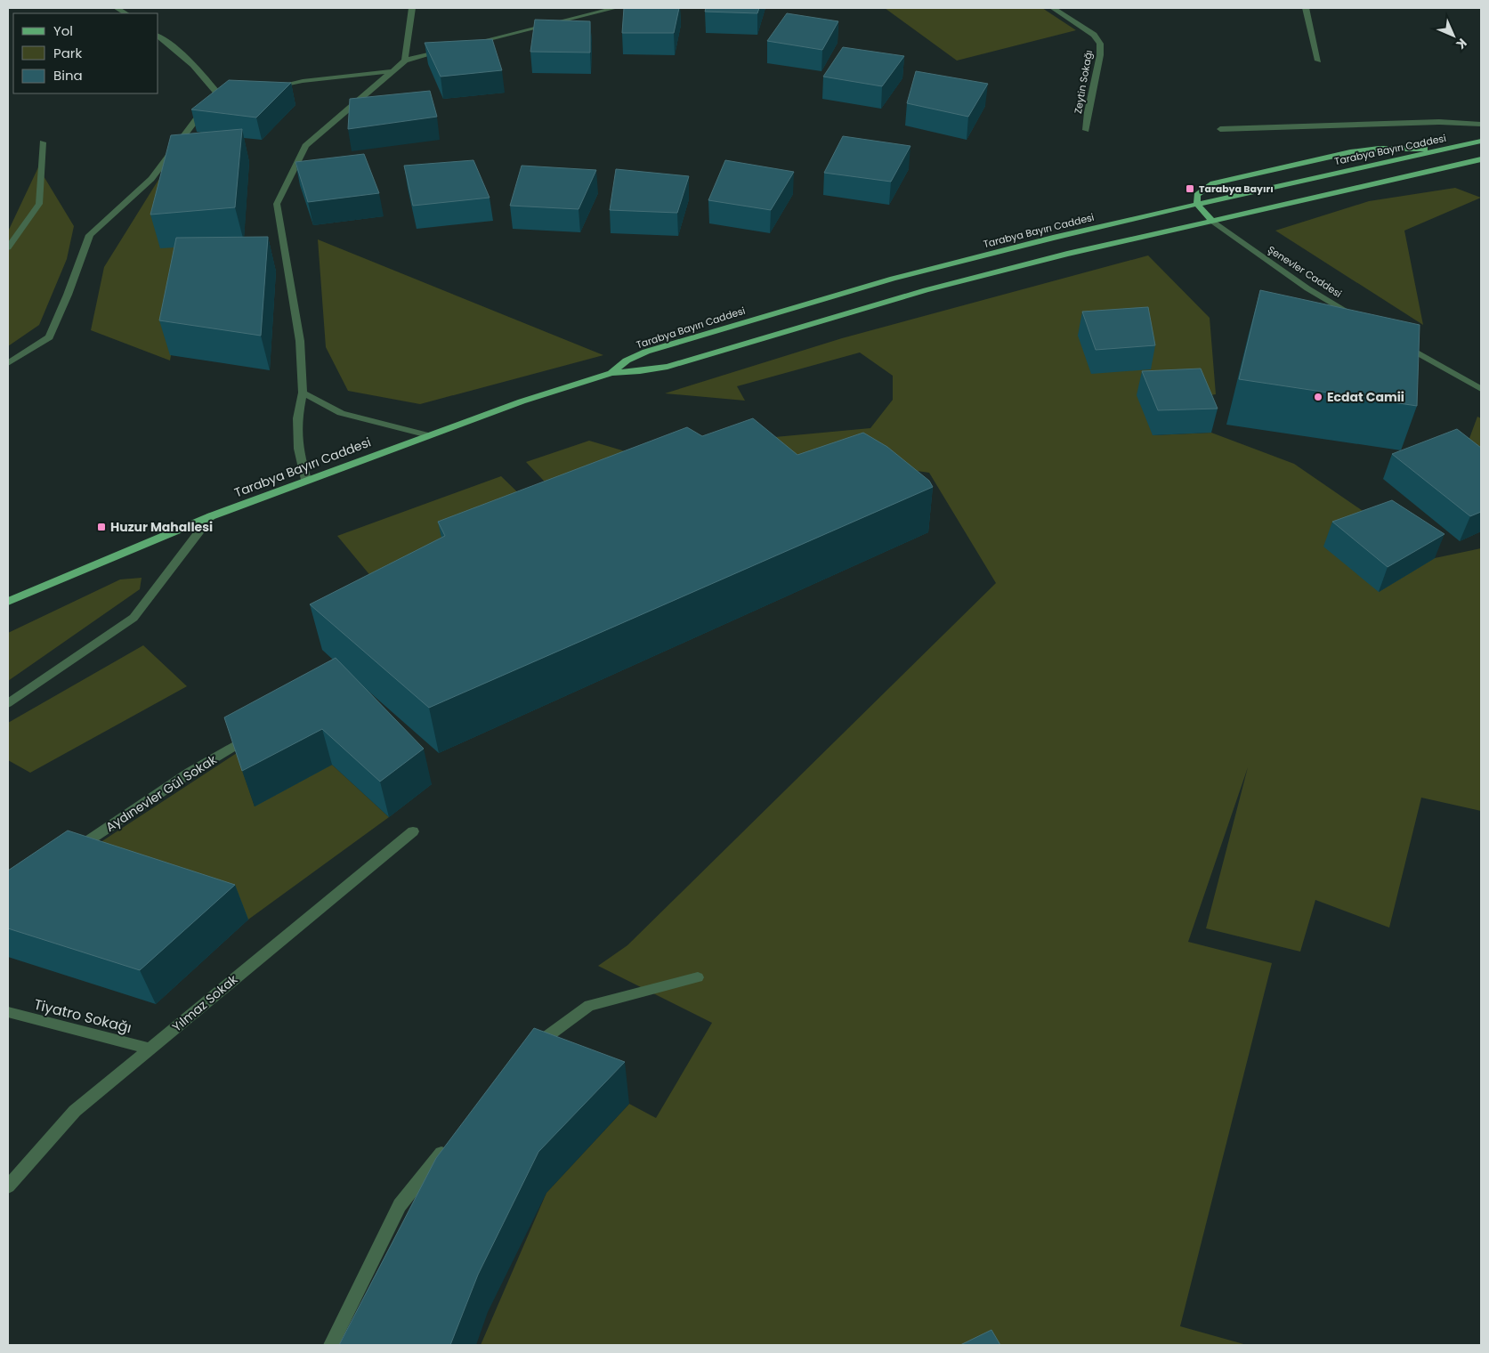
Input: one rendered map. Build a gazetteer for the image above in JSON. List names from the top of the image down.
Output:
{
  "streets": {
    "main road": ["Tarabya Bayırı Caddesi"],
    "street": [
      "Zeytin Sokağı",
      "Şenevler Caddesi",
      "Aydınevler Gül Sokak",
      "Yılmaz Sokak",
      "Tiyatro Sokağı"
    ]
  },
  "crossings": [
    ["Tarabya Bayırı Caddesi", "Şenevler Caddesi"],
    ["Yılmaz Sokak", "Tiyatro Sokağı"]
  ],
  "places": {
    "transit": ["Tarabya Bayırı", "Huzur Mahallesi"],
    "other": ["Ecdat Camii"]
  },
  "legend": ["Yol", "Park", "Bina"],
  "north": "bottom right"
}
